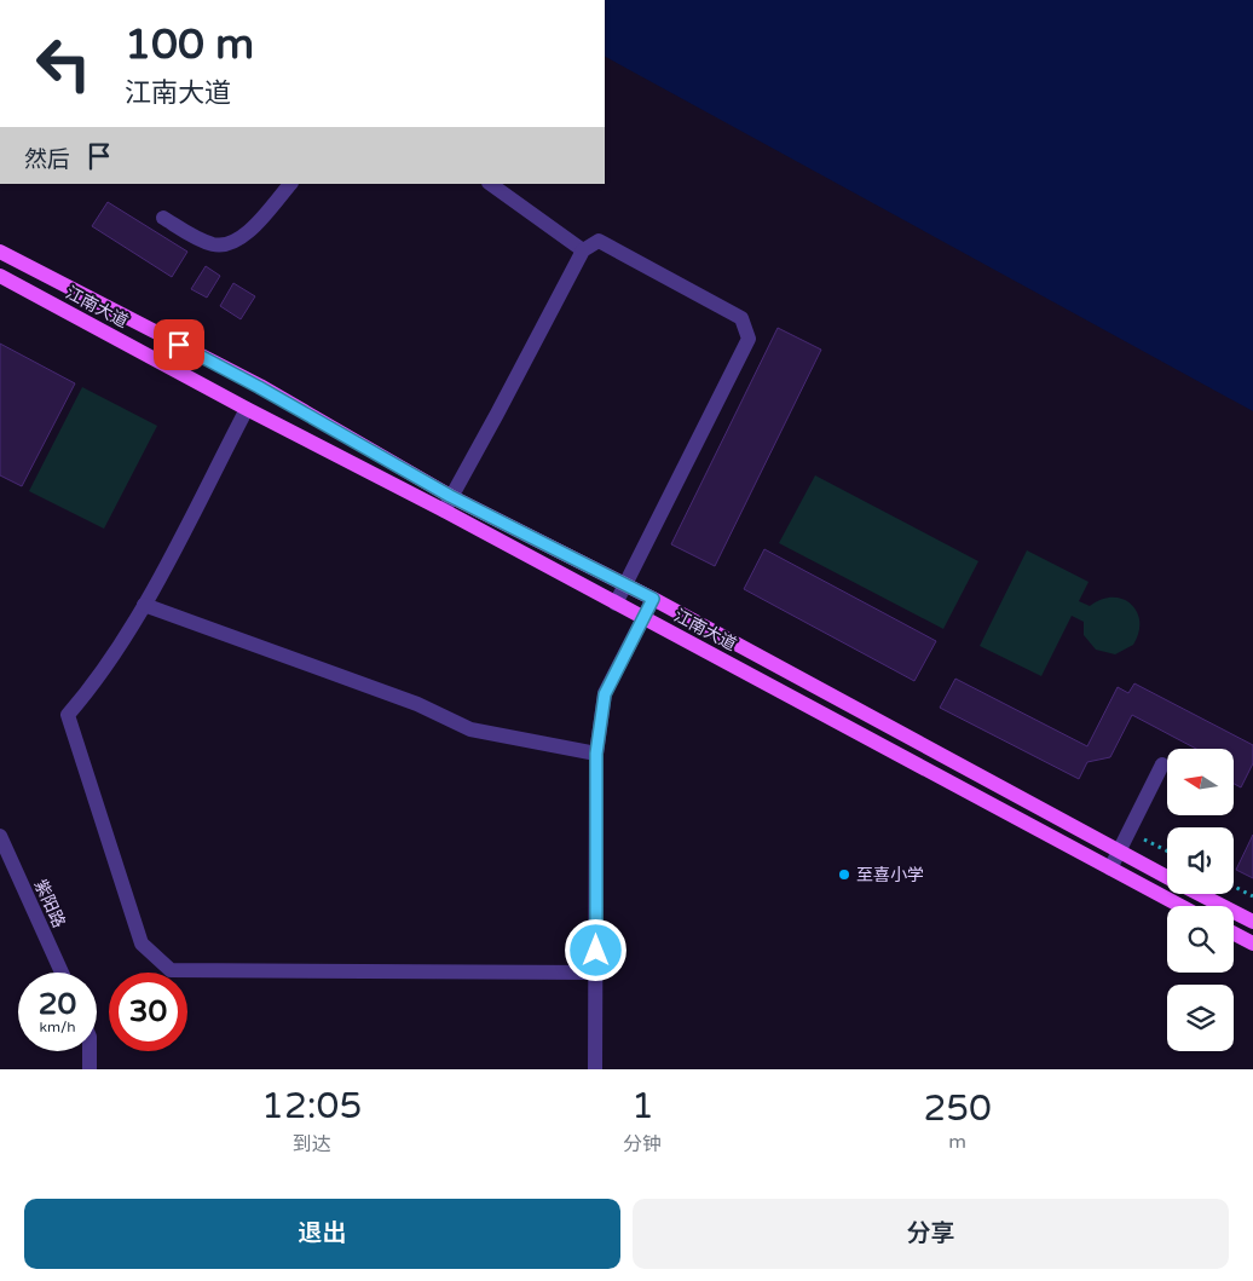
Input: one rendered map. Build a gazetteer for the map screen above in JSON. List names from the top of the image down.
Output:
{
  "streets": {
    "main road": ["江南大道"],
    "street": ["紫阳路"]
  },
  "places": ["至喜小学"],
  "north": "left",
  "page": {
    "turn": ["100 m", "江南大道"],
    "then": "然后",
    "speed": "20 km/h",
    "limit": "30",
    "eta": [
      "12:05",
      "到达",
      "1",
      "分钟",
      "250",
      "m"
    ],
    "buttons": ["退出", "分享"]
  }
}
